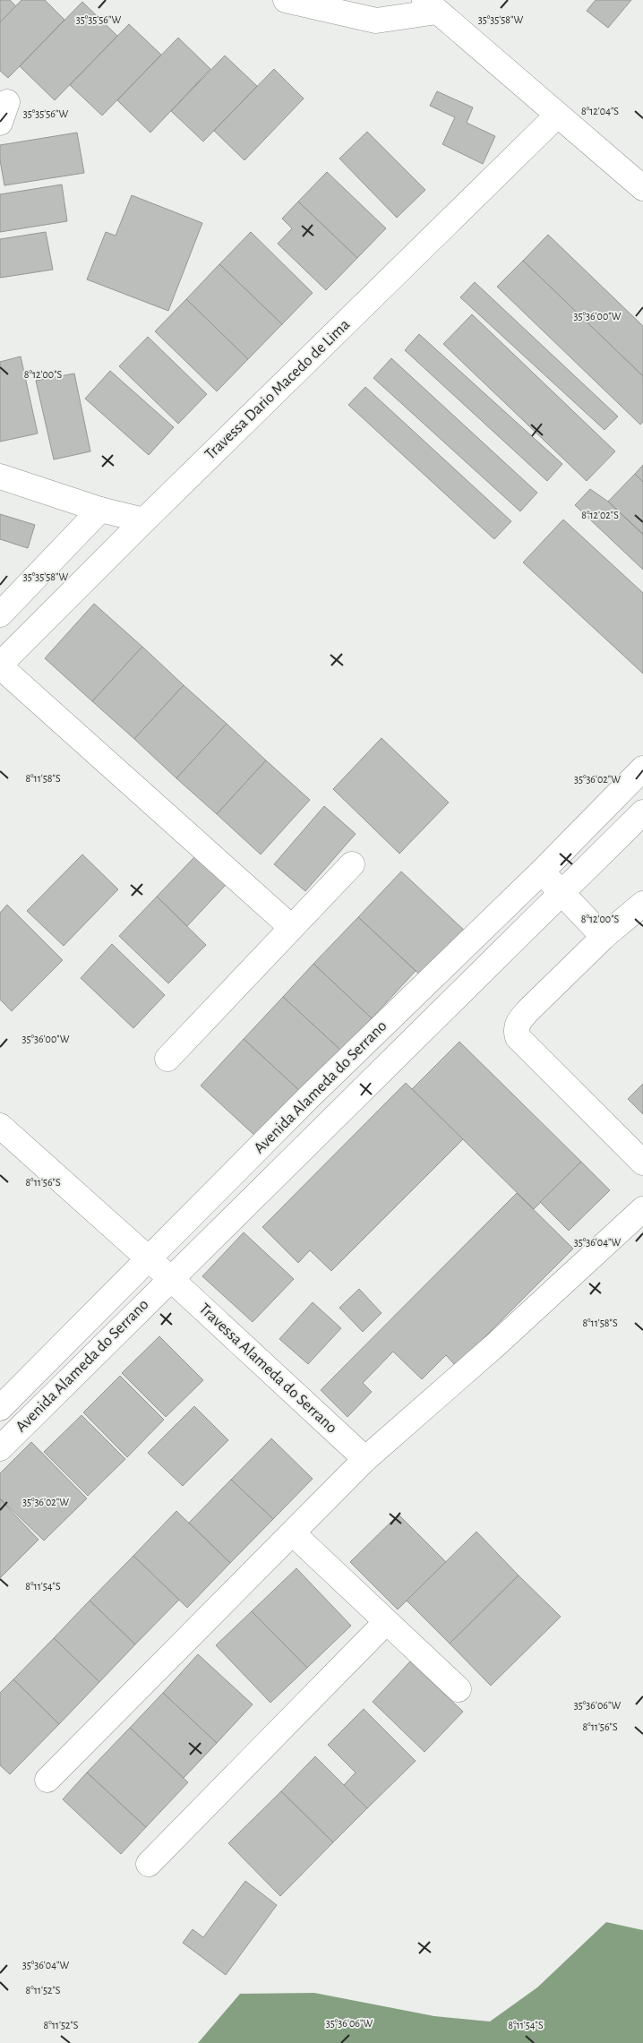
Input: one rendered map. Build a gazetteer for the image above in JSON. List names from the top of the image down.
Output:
{
  "streets": {
    "street": ["Travessa Dario Macedo de Lima", "Avenida Alameda do Serrano", "Travessa Alameda do Serrano"]
  },
  "crossings": [
    ["Avenida Alameda do Serrano", "Travessa Alameda do Serrano"]
  ],
  "coordinates": [
    "35°35'56\"W",
    "35°35'58\"W",
    "8°12'04\"S",
    "35°36'00\"W",
    "8°12'00\"S",
    "8°12'02\"S",
    "8°11'58\"S",
    "35°36'02\"W",
    "8°11'56\"S",
    "35°36'04\"W",
    "8°11'54\"S",
    "35°36'06\"W",
    "8°11'52\"S"
  ]
}
